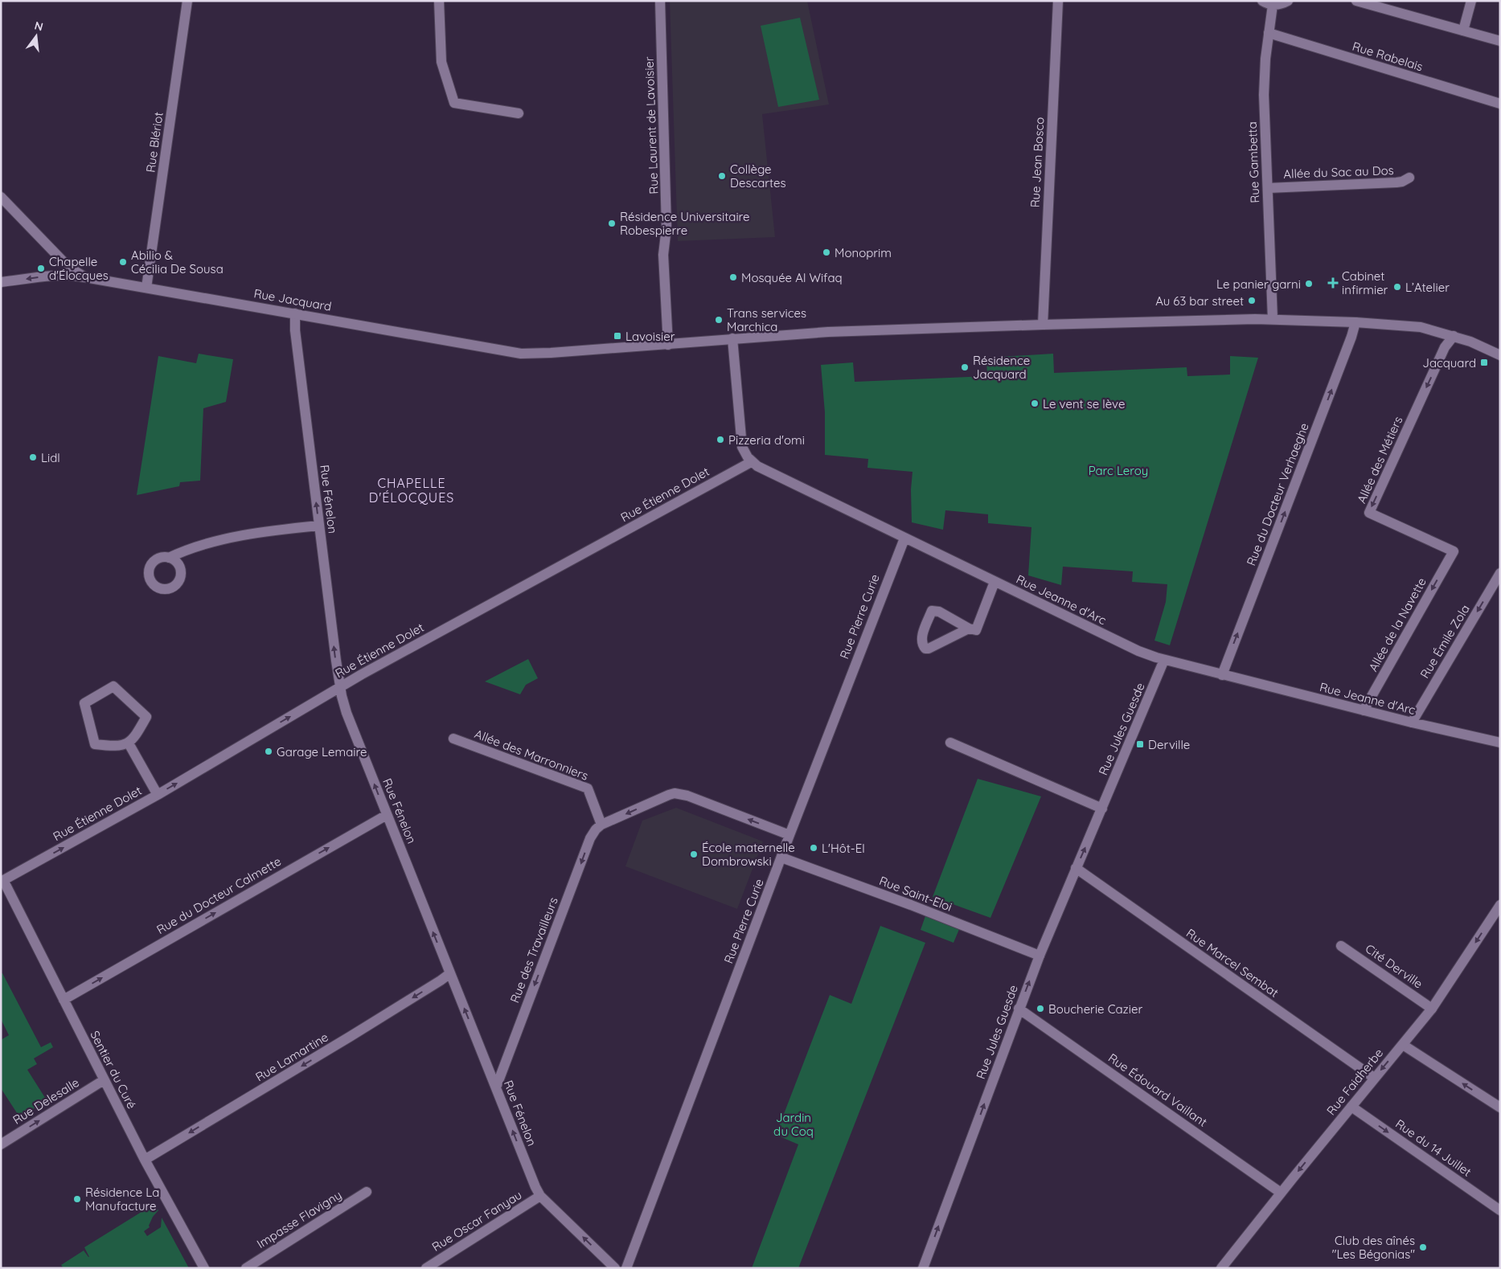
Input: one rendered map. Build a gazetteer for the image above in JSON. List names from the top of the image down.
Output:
{
  "streets": {
    "street": [
      "Rue Rabelais",
      "Rue Laurent de Lavoisier",
      "Rue Blériot",
      "Rue Jean Bosco",
      "Rue Gambetta",
      "Allée du Sac au Dos",
      "Rue Jacquard",
      "Allée des Métiers",
      "Rue Étienne Dolet",
      "Rue du Docteur Verhaeghe",
      "Rue Fénelon",
      "Rue Jeanne d'Arc",
      "Rue Pierre Curie",
      "Allée de la Navette",
      "Rue Émile Zola",
      "Rue Jules Guesde",
      "Allée des Marronniers",
      "Rue Saint-Eloi",
      "Rue du Docteur Calmette",
      "Rue des Travailleurs",
      "Rue Marcel Sembat",
      "Cité Derville",
      "Rue Lamartine",
      "Sentier du Curé",
      "Rue Faidherbe",
      "Rue Édouard Vaillant",
      "Rue Delesalle",
      "Rue du 14 Juillet",
      "Impasse Flavigny",
      "Rue Oscar Fanyau"
    ]
  },
  "crossings": [
    ["Rue Rabelais", "Rue Gambetta"],
    ["Rue Laurent de Lavoisier", "Rue Jacquard"],
    ["Rue Blériot", "Rue Jacquard"],
    ["Rue Jean Bosco", "Rue Jacquard"],
    ["Rue Gambetta", "Allée du Sac au Dos"],
    ["Rue Gambetta", "Rue Jacquard"],
    ["Rue Jacquard", "Allée des Métiers"],
    ["Rue Jacquard", "Rue du Docteur Verhaeghe"],
    ["Rue Jacquard", "Rue Fénelon"],
    ["Allée des Métiers", "Allée de la Navette"],
    ["Rue Étienne Dolet", "Rue Fénelon"],
    ["Rue Étienne Dolet", "Rue Jeanne d'Arc"],
    ["Rue Étienne Dolet", "Sentier du Curé"],
    ["Rue du Docteur Verhaeghe", "Rue Jeanne d'Arc"],
    ["Rue Fénelon", "Rue du Docteur Calmette"],
    ["Rue Fénelon", "Rue des Travailleurs"],
    ["Rue Fénelon", "Rue Lamartine"],
    ["Rue Fénelon", "Rue Oscar Fanyau"],
    ["Rue Jeanne d'Arc", "Rue Pierre Curie"],
    ["Rue Jeanne d'Arc", "Allée de la Navette"],
    ["Rue Jeanne d'Arc", "Rue Émile Zola"],
    ["Rue Jeanne d'Arc", "Rue Jules Guesde"],
    ["Rue Pierre Curie", "Rue Saint-Eloi"],
    ["Rue Jules Guesde", "Rue Saint-Eloi"],
    ["Rue Jules Guesde", "Rue Marcel Sembat"],
    ["Rue Jules Guesde", "Rue Édouard Vaillant"],
    ["Allée des Marronniers", "Rue des Travailleurs"],
    ["Rue du Docteur Calmette", "Sentier du Curé"],
    ["Rue Marcel Sembat", "Rue Faidherbe"],
    ["Cité Derville", "Rue Faidherbe"],
    ["Rue Lamartine", "Sentier du Curé"],
    ["Sentier du Curé", "Rue Delesalle"],
    ["Rue Faidherbe", "Rue Édouard Vaillant"],
    ["Rue Faidherbe", "Rue du 14 Juillet"]
  ],
  "one_way": [
    "Rue Étienne Dolet",
    "Rue du Docteur Verhaeghe",
    "Rue Fénelon",
    "Allée de la Navette",
    "Rue Émile Zola",
    "Rue Jules Guesde",
    "Rue du Docteur Calmette",
    "Rue des Travailleurs",
    "Rue Lamartine",
    "Rue Faidherbe",
    "Rue Delesalle"
  ],
  "districts": ["CHAPELLE D'ÉLOCQUES"],
  "parks": ["Parc Leroy", "Jardin du Coq"],
  "places": {
    "other": [
      "Collège Descartes",
      "Résidence Universitaire Robespierre",
      "Monoprim",
      "Abilio & Cécilia De Sousa",
      "Chapelle d'Élocques",
      "Mosquée Al Wifaq",
      "Le panier garni",
      "L’Atelier",
      "Au 63 bar street",
      "Trans services Marchica",
      "Résidence Jacquard",
      "Le vent se lève",
      "Pizzeria d'omi",
      "Lidl",
      "Garage Lemaire",
      "L'Hôt-El",
      "École maternelle Dombrowski",
      "Boucherie Cazier",
      "Résidence La Manufacture",
      "Club des aînés \"Les Bégonias\""
    ],
    "health": ["Cabinet infirmier"],
    "transit": ["Lavoisier", "Jacquard", "Derville"]
  },
  "north": "top"
}
